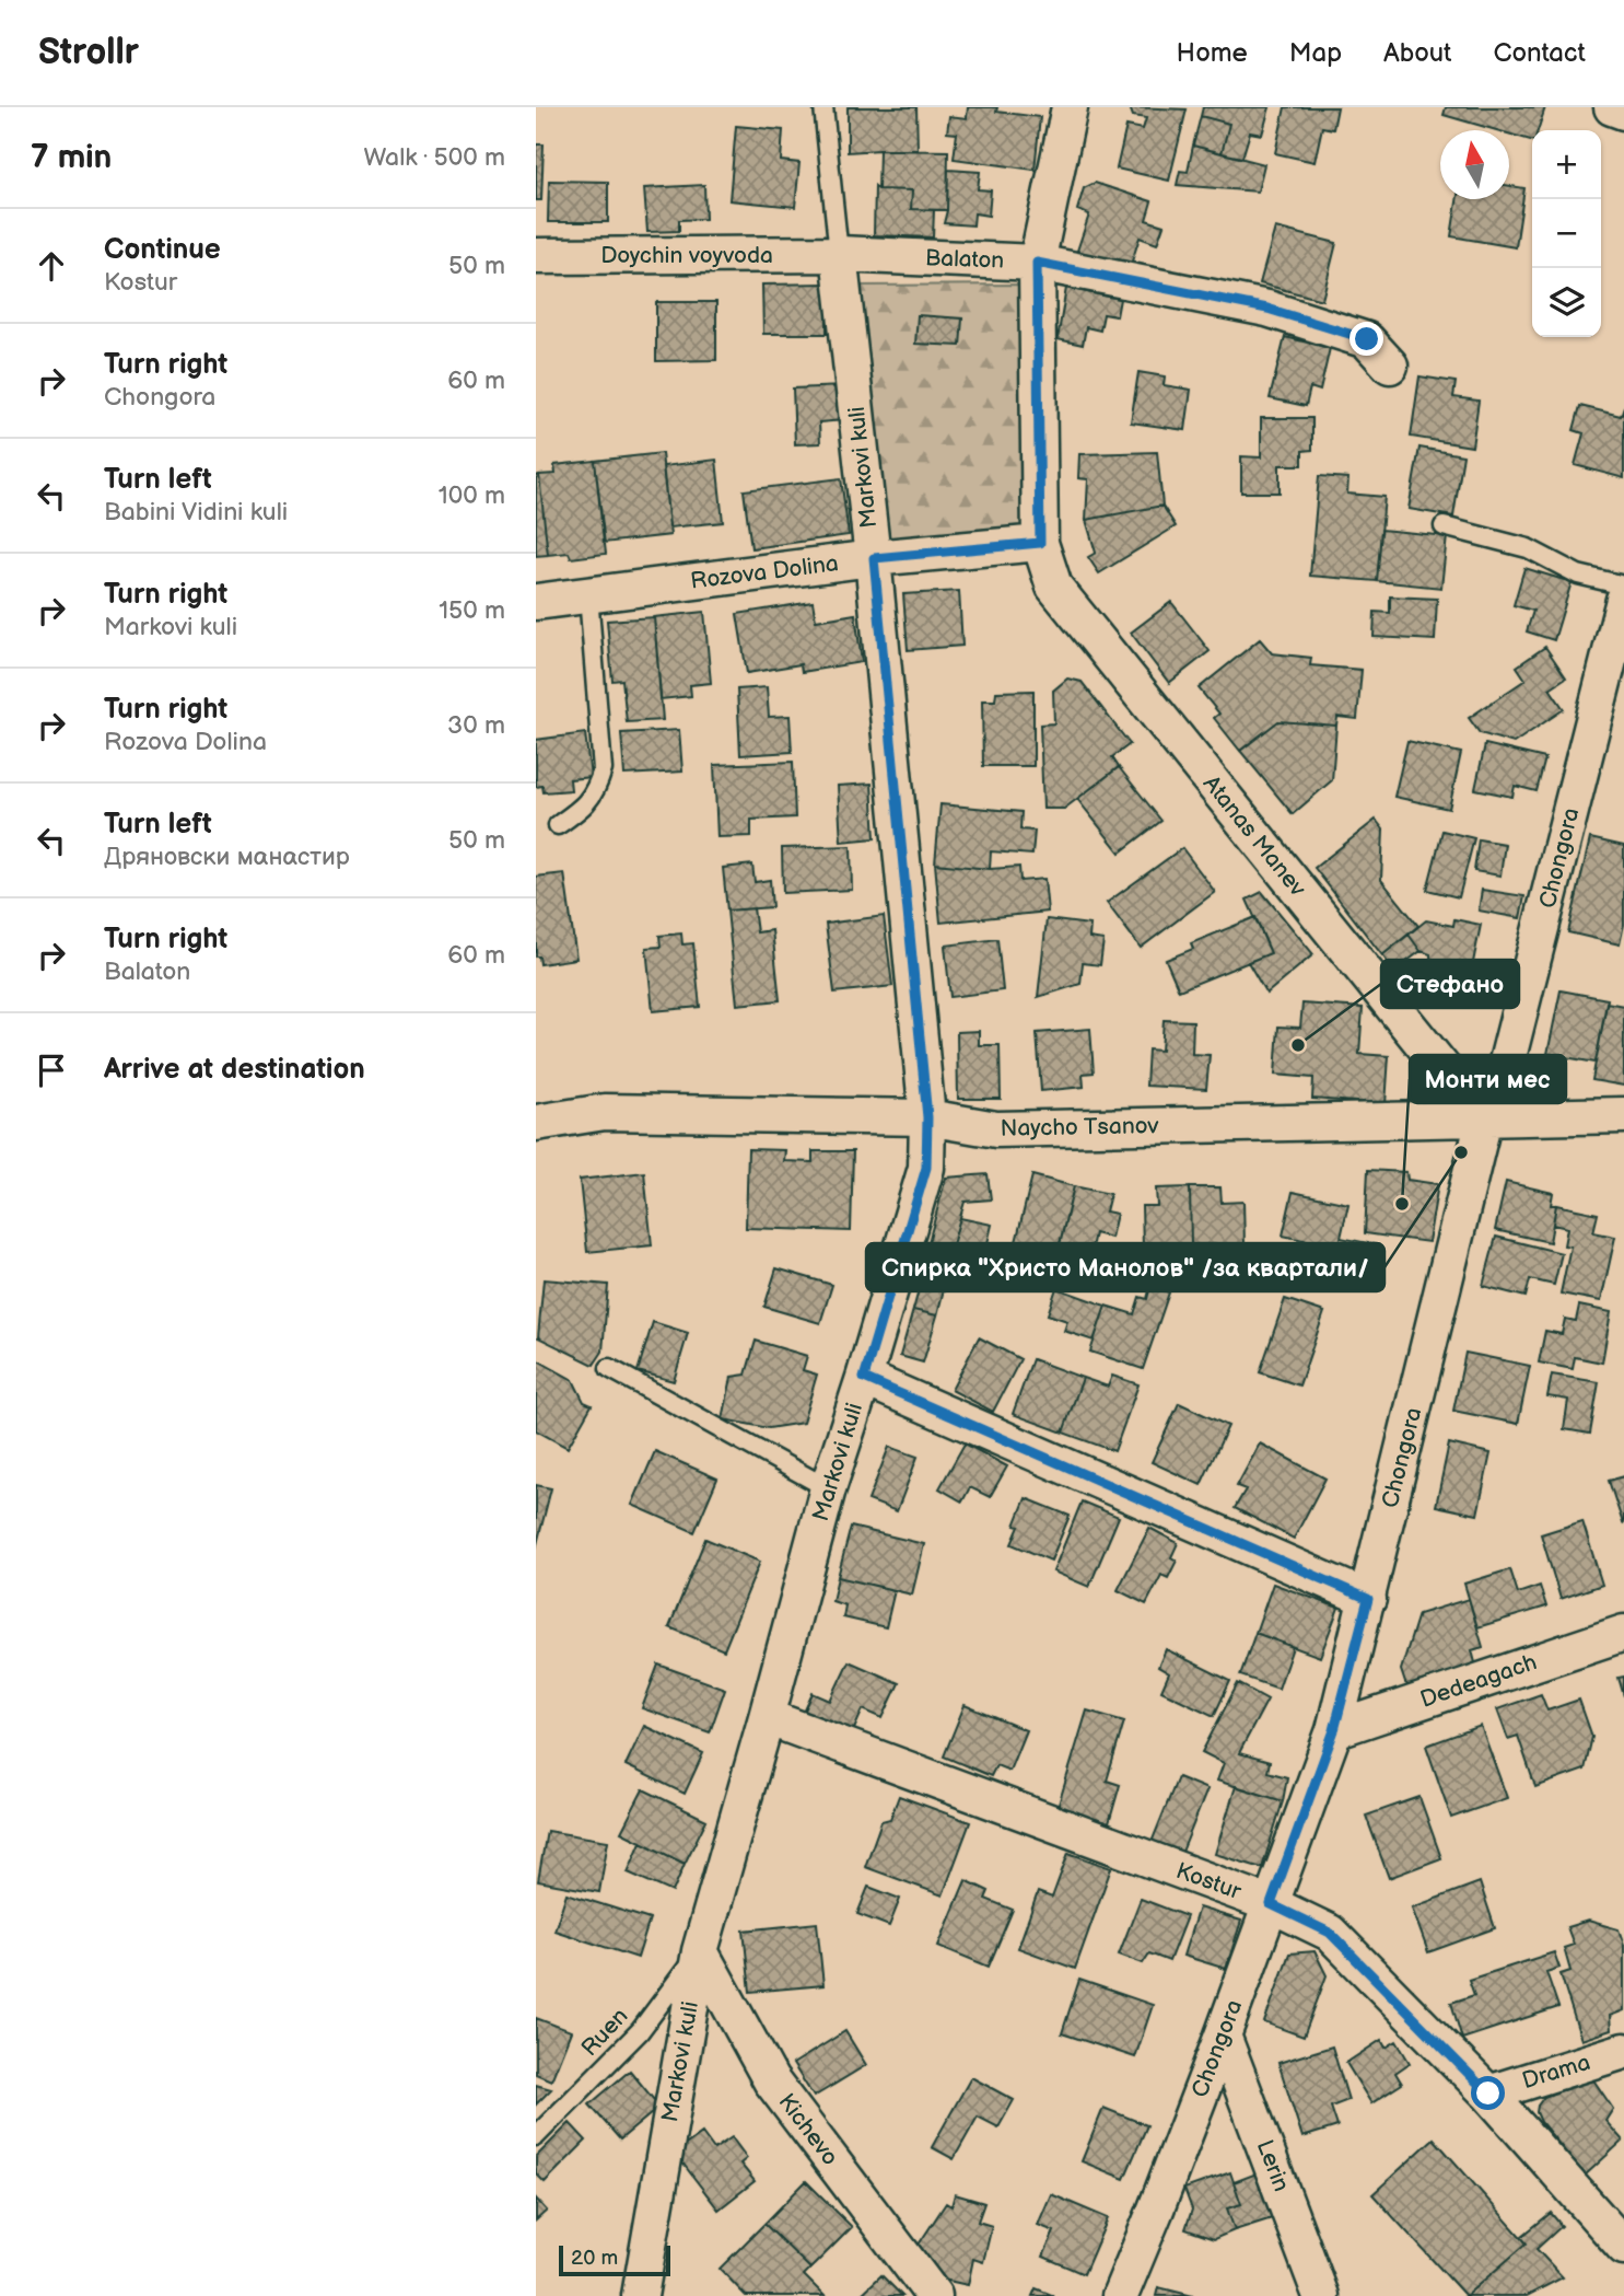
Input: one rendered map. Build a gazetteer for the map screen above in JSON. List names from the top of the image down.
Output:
{
  "streets": {
    "street": [
      "Doychin voyvoda",
      "Balaton",
      "Markovi kuli",
      "Rozova Dolina",
      "Atanas Manev",
      "Chongora",
      "Naycho Tsanov",
      "Dedeagach",
      "Kostur",
      "Drama",
      "Kichevo",
      "Lerin"
    ],
    "lane": ["Ruen"]
  },
  "crossings": [
    ["Doychin voyvoda", "Balaton"],
    ["Doychin voyvoda", "Markovi kuli"],
    ["Balaton", "Markovi kuli"],
    ["Balaton", "Atanas Manev"],
    ["Markovi kuli", "Rozova Dolina"],
    ["Markovi kuli", "Naycho Tsanov"],
    ["Markovi kuli", "Kostur"],
    ["Markovi kuli", "Ruen"],
    ["Markovi kuli", "Kichevo"],
    ["Rozova Dolina", "Atanas Manev"],
    ["Atanas Manev", "Chongora"],
    ["Atanas Manev", "Naycho Tsanov"],
    ["Chongora", "Naycho Tsanov"],
    ["Chongora", "Dedeagach"],
    ["Chongora", "Kostur"],
    ["Chongora", "Lerin"],
    ["Kostur", "Drama"],
    ["Ruen", "Kichevo"]
  ],
  "places": ["Стефано", "Спирка \"Христо Манолов\" /за квартали/", "Монти мес"],
  "scale_bar": "20 m",
  "north": "top",
  "page": {
    "header": "Strollr",
    "nav": [
      "Home",
      "Map",
      "About",
      "Contact"
    ],
    "heading": ["7 min", "Walk · 500 m"],
    "map_buttons": ["+", "−"],
    "list": [
      ["Continue", "Kostur", "50 m"],
      ["Turn right", "Chongora", "60 m"],
      ["Turn left", "Babini Vidini kuli", "100 m"],
      ["Turn right", "Markovi kuli", "150 m"],
      ["Turn right", "Rozova Dolina", "30 m"],
      ["Turn left", "Дряновски манастир", "50 m"],
      ["Turn right", "Balaton", "60 m"],
      "Arrive at destination"
    ],
    "scale": "20 m"
  }
}
